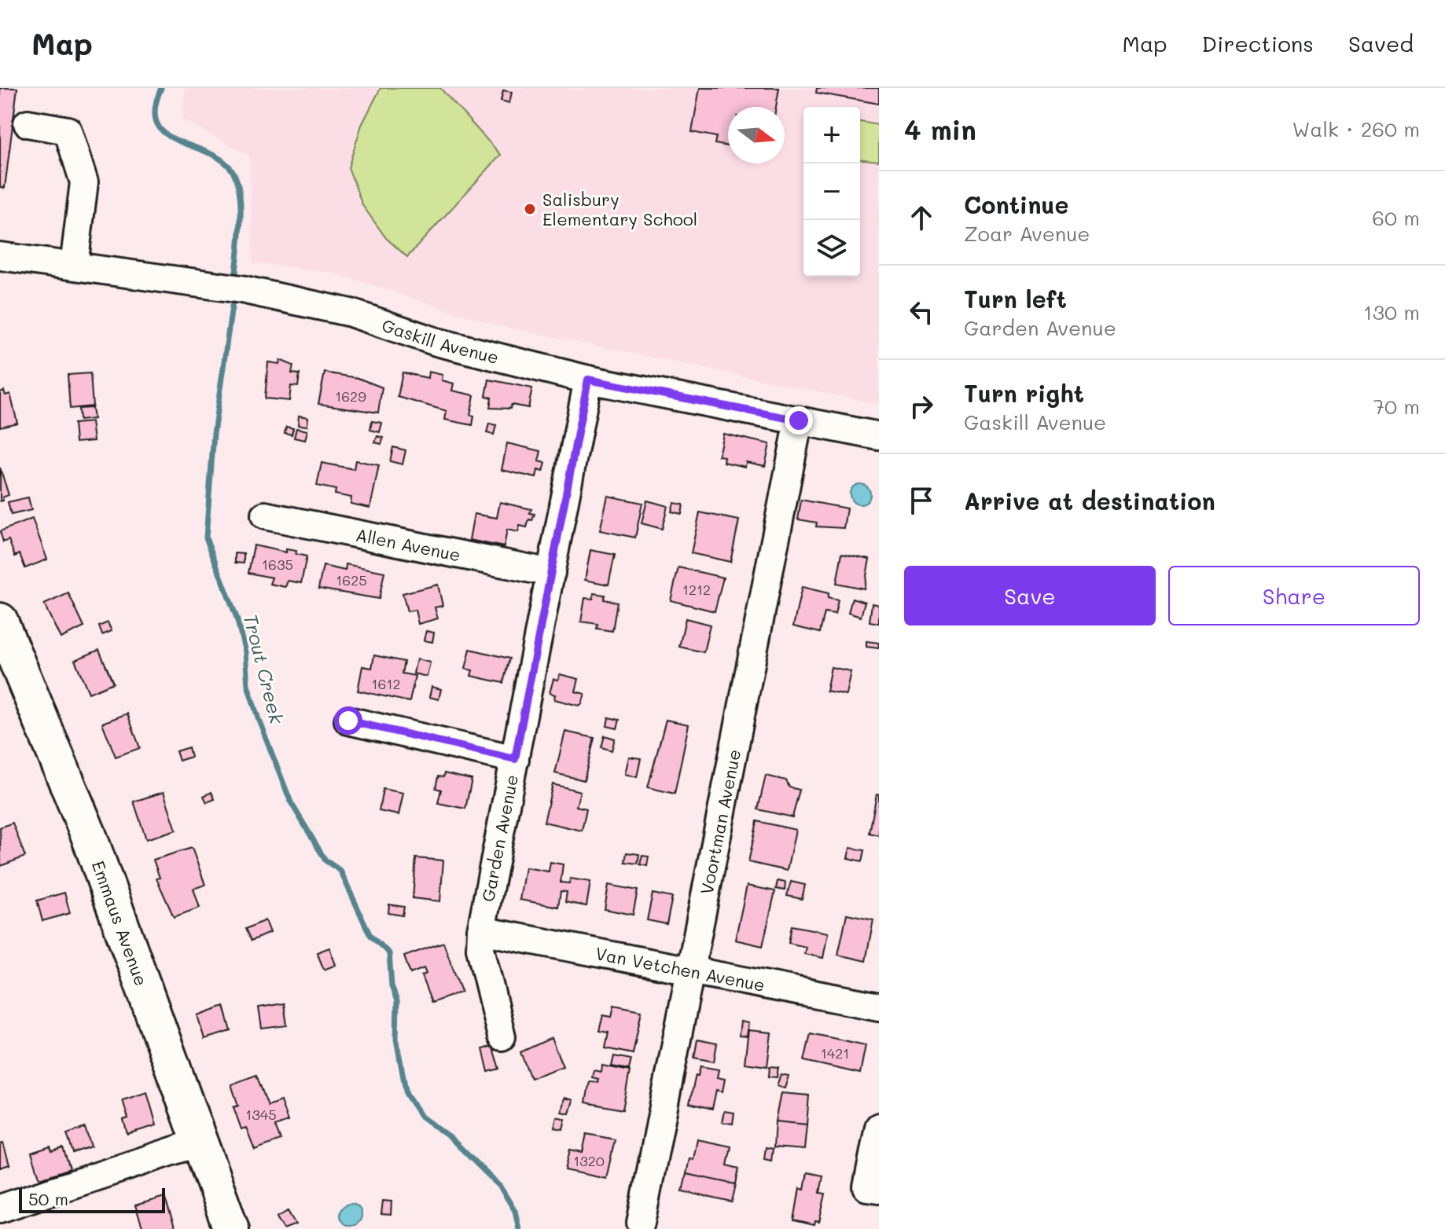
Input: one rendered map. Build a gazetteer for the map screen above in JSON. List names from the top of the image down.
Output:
{
  "streets": {
    "main road": ["Emmaus Avenue"],
    "street": [
      "Gaskill Avenue",
      "Allen Avenue",
      "Voortman Avenue",
      "Garden Avenue",
      "Van Vetchen Avenue"
    ]
  },
  "crossings": [
    ["Gaskill Avenue", "Voortman Avenue"],
    ["Gaskill Avenue", "Garden Avenue"],
    ["Allen Avenue", "Garden Avenue"],
    ["Voortman Avenue", "Van Vetchen Avenue"],
    ["Garden Avenue", "Van Vetchen Avenue"]
  ],
  "water": ["Trout Creek"],
  "places": ["Salisbury Elementary School"],
  "house_numbers": [
    "1629",
    "1635",
    "1625",
    "1212",
    "1612",
    "1421",
    "1345",
    "1320"
  ],
  "scale_bar": "50 m",
  "north": "right",
  "page": {
    "header": "Map",
    "nav": ["Map", "Directions", "Saved"],
    "heading": ["4 min", "Walk · 260 m"],
    "map_buttons": ["+", "−"],
    "list": [
      ["Continue", "Zoar Avenue", "60 m"],
      ["Turn left", "Garden Avenue", "130 m"],
      ["Turn right", "Gaskill Avenue", "70 m"],
      "Arrive at destination"
    ],
    "buttons": ["Save", "Share"],
    "scale": "50 m"
  }
}
